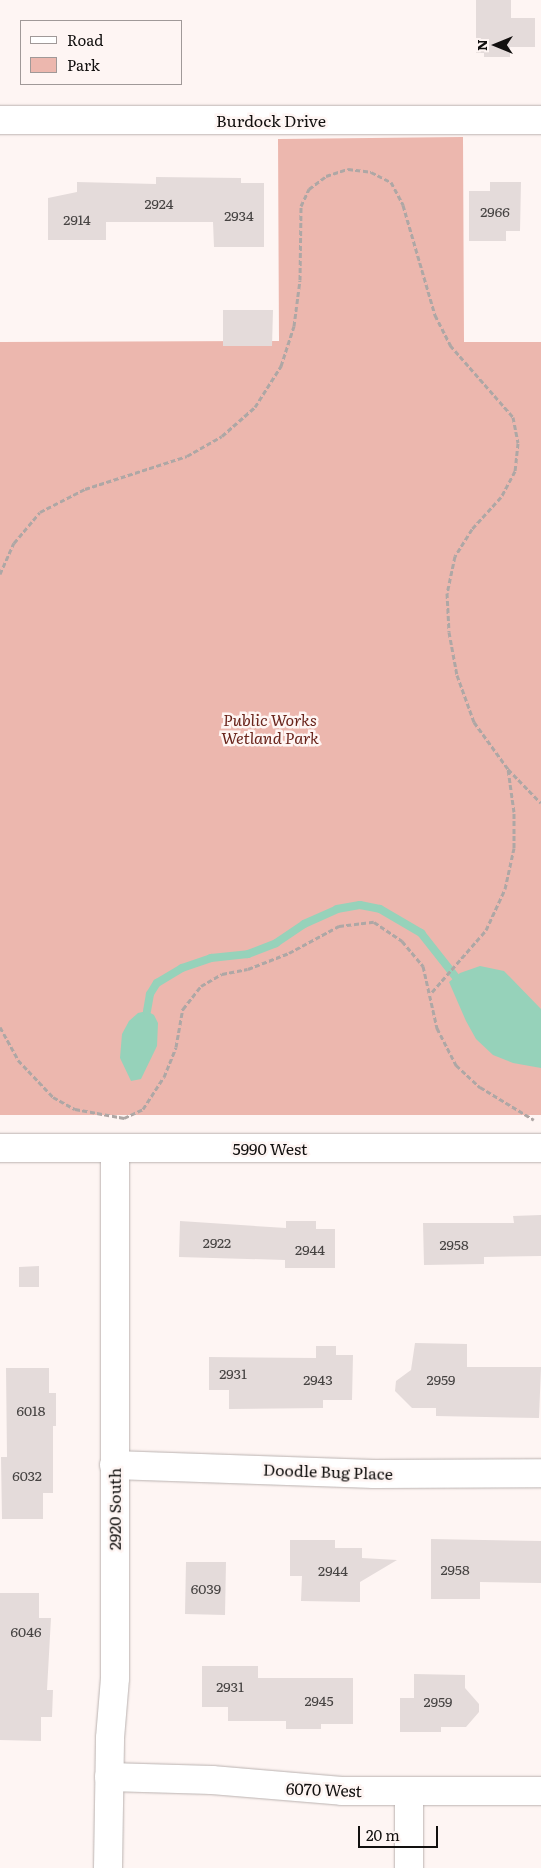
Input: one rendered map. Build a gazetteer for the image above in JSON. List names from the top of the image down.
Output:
{
  "streets": {
    "street": [
      "Burdock Drive",
      "5990 West",
      "Doodle Bug Place",
      "2920 South",
      "6070 West"
    ]
  },
  "crossings": [
    ["5990 West", "2920 South"],
    ["Doodle Bug Place", "2920 South"],
    ["2920 South", "6070 West"]
  ],
  "parks": ["Public Works Wetland Park"],
  "house_numbers": [
    "2924",
    "2966",
    "2934",
    "2914",
    "2922",
    "2958",
    "2944",
    "2931",
    "2943",
    "2959",
    "6018",
    "6032",
    "2958",
    "2944",
    "6039",
    "6046",
    "2931",
    "2945",
    "2959"
  ],
  "legend": ["Road", "Park"],
  "scale_bar": "20 m",
  "north": "left"
}
